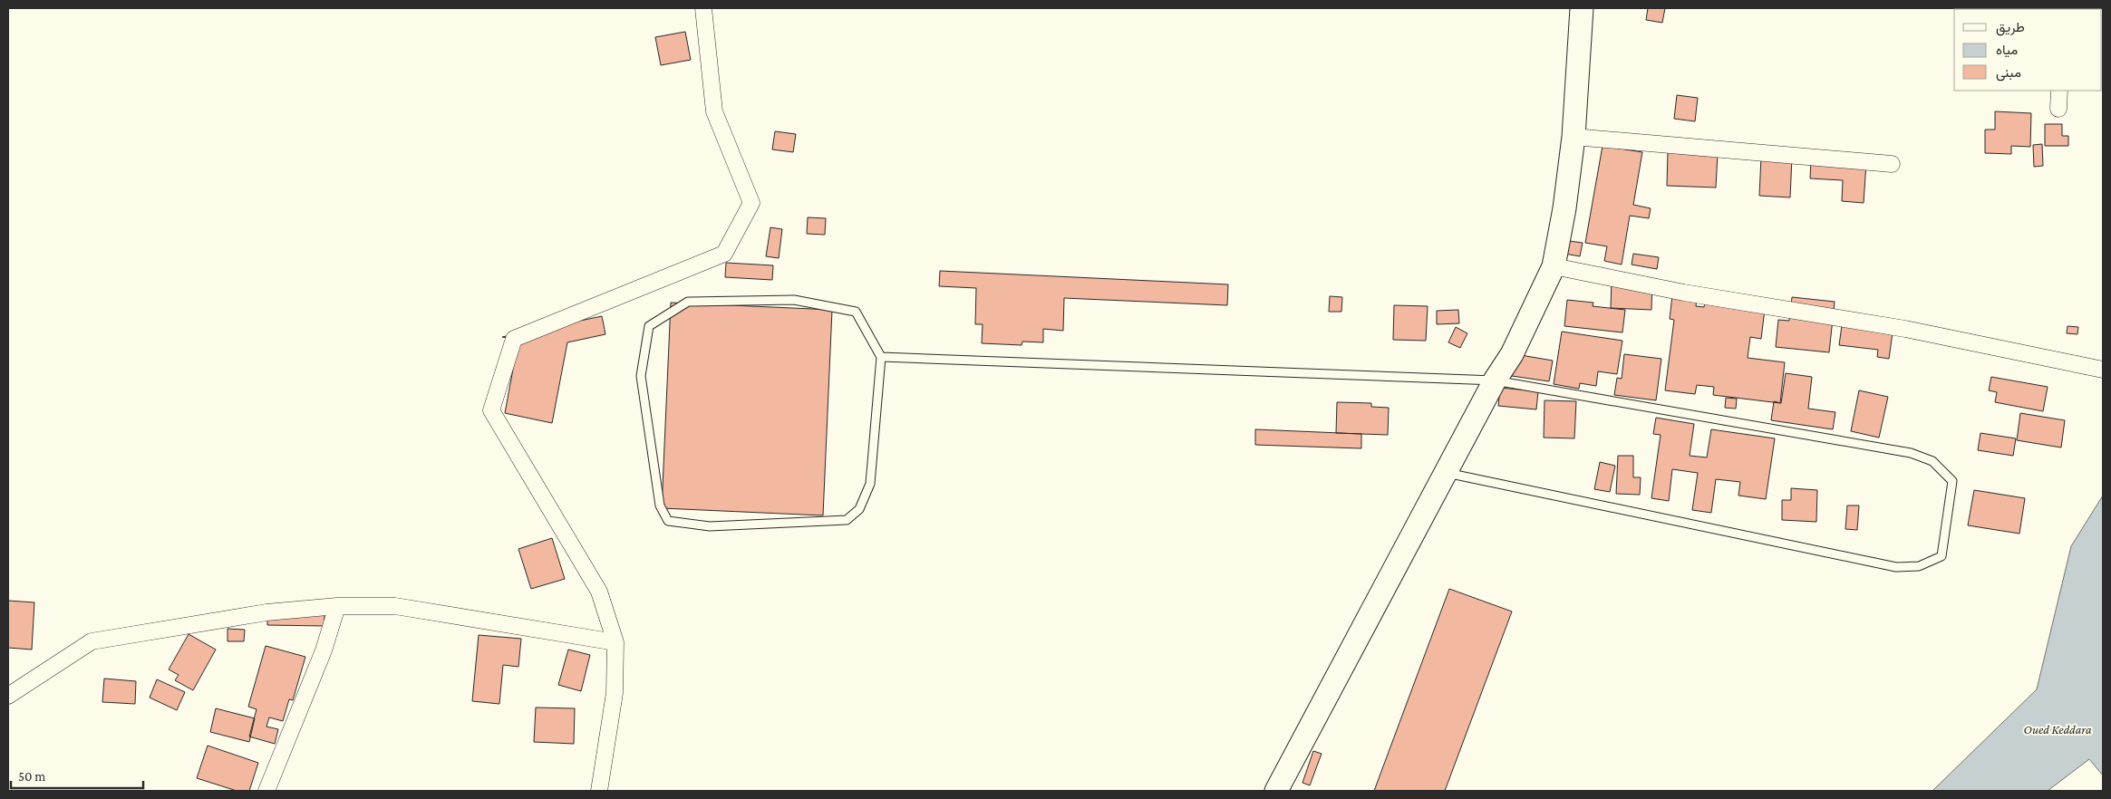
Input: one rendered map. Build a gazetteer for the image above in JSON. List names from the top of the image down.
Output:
{
  "water": ["Oued Keddara"],
  "legend": ["طريق", "مياه", "مبنى"],
  "scale_bar": "50 m"
}
